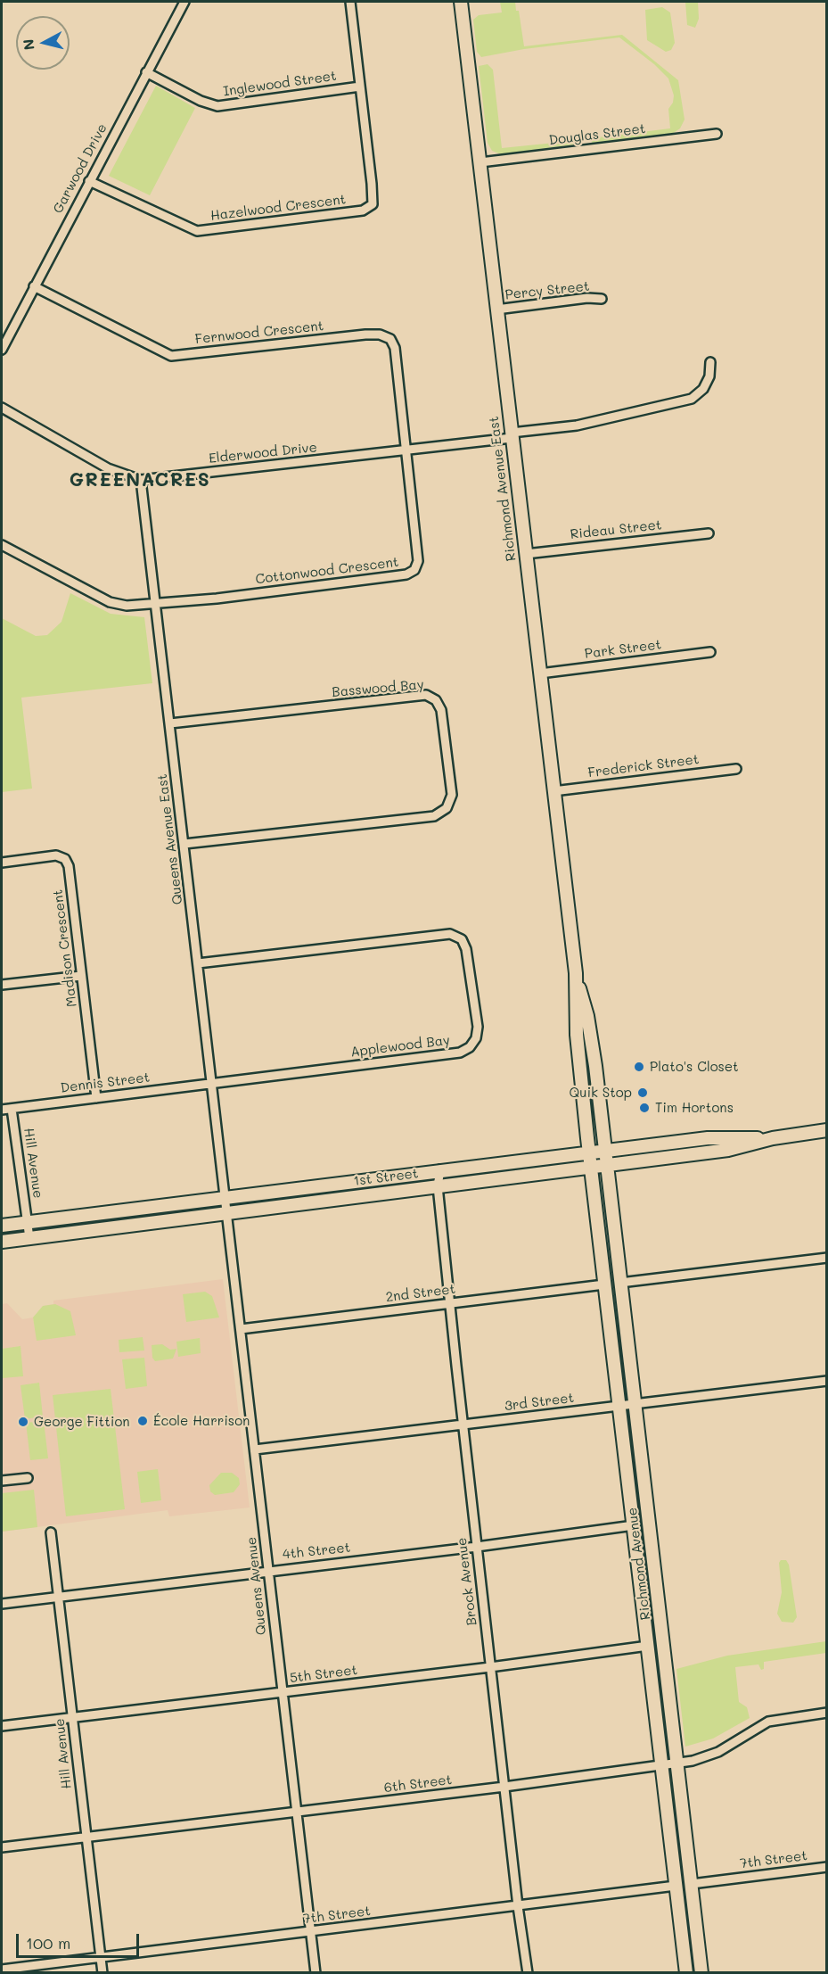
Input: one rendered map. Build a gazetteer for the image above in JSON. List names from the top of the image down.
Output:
{
  "streets": {
    "main road": ["Richmond Avenue East", "1st Street", "Richmond Avenue"],
    "street": [
      "Inglewood Street",
      "Douglas Street",
      "Garwood Drive",
      "Hazelwood Crescent",
      "Percy Street",
      "Fernwood Crescent",
      "Elderwood Drive",
      "Rideau Street",
      "Cottonwood Crescent",
      "Park Street",
      "Basswood Bay",
      "Frederick Street",
      "Queens Avenue East",
      "Madison Crescent",
      "Applewood Bay",
      "Dennis Street",
      "Hill Avenue",
      "2nd Street",
      "3rd Street",
      "4th Street",
      "Brock Avenue",
      "Queens Avenue",
      "5th Street",
      "6th Street",
      "7th Street"
    ]
  },
  "crossings": [
    ["Inglewood Street", "Garwood Drive"],
    ["Inglewood Street", "Hazelwood Crescent"],
    ["Douglas Street", "Richmond Avenue East"],
    ["Garwood Drive", "Hazelwood Crescent"],
    ["Garwood Drive", "Fernwood Crescent"],
    ["Percy Street", "Richmond Avenue East"],
    ["Fernwood Crescent", "Elderwood Drive"],
    ["Fernwood Crescent", "Cottonwood Crescent"],
    ["Elderwood Drive", "Richmond Avenue East"],
    ["Elderwood Drive", "Cottonwood Crescent"],
    ["Elderwood Drive", "Queens Avenue East"],
    ["Richmond Avenue East", "Rideau Street"],
    ["Richmond Avenue East", "Park Street"],
    ["Richmond Avenue East", "Frederick Street"],
    ["Richmond Avenue East", "1st Street"],
    ["Richmond Avenue East", "Richmond Avenue"],
    ["Cottonwood Crescent", "Queens Avenue East"],
    ["Basswood Bay", "Queens Avenue East"],
    ["Queens Avenue East", "Applewood Bay"],
    ["Queens Avenue East", "Dennis Street"],
    ["Queens Avenue East", "1st Street"],
    ["Queens Avenue East", "Queens Avenue"],
    ["Madison Crescent", "Dennis Street"],
    ["Applewood Bay", "Dennis Street"],
    ["Dennis Street", "Hill Avenue"],
    ["Hill Avenue", "1st Street"],
    ["Hill Avenue", "4th Street"],
    ["Hill Avenue", "5th Street"],
    ["Hill Avenue", "6th Street"],
    ["Hill Avenue", "7th Street"],
    ["1st Street", "Richmond Avenue"],
    ["1st Street", "Brock Avenue"],
    ["1st Street", "Queens Avenue"],
    ["2nd Street", "Richmond Avenue"],
    ["2nd Street", "Brock Avenue"],
    ["2nd Street", "Queens Avenue"],
    ["3rd Street", "Richmond Avenue"],
    ["3rd Street", "Brock Avenue"],
    ["3rd Street", "Queens Avenue"],
    ["4th Street", "Richmond Avenue"],
    ["4th Street", "Brock Avenue"],
    ["4th Street", "Queens Avenue"],
    ["Richmond Avenue", "5th Street"],
    ["Richmond Avenue", "6th Street"],
    ["Richmond Avenue", "7th Street"],
    ["Brock Avenue", "5th Street"],
    ["Brock Avenue", "6th Street"],
    ["Brock Avenue", "7th Street"],
    ["Queens Avenue", "5th Street"],
    ["Queens Avenue", "6th Street"],
    ["Queens Avenue", "7th Street"]
  ],
  "districts": ["GREENACRES"],
  "places": [
    "Plato's Closet",
    "Quik Stop",
    "Tim Hortons",
    "École Harrison",
    "George Fittion"
  ],
  "scale_bar": "100 m",
  "north": "left"
}
